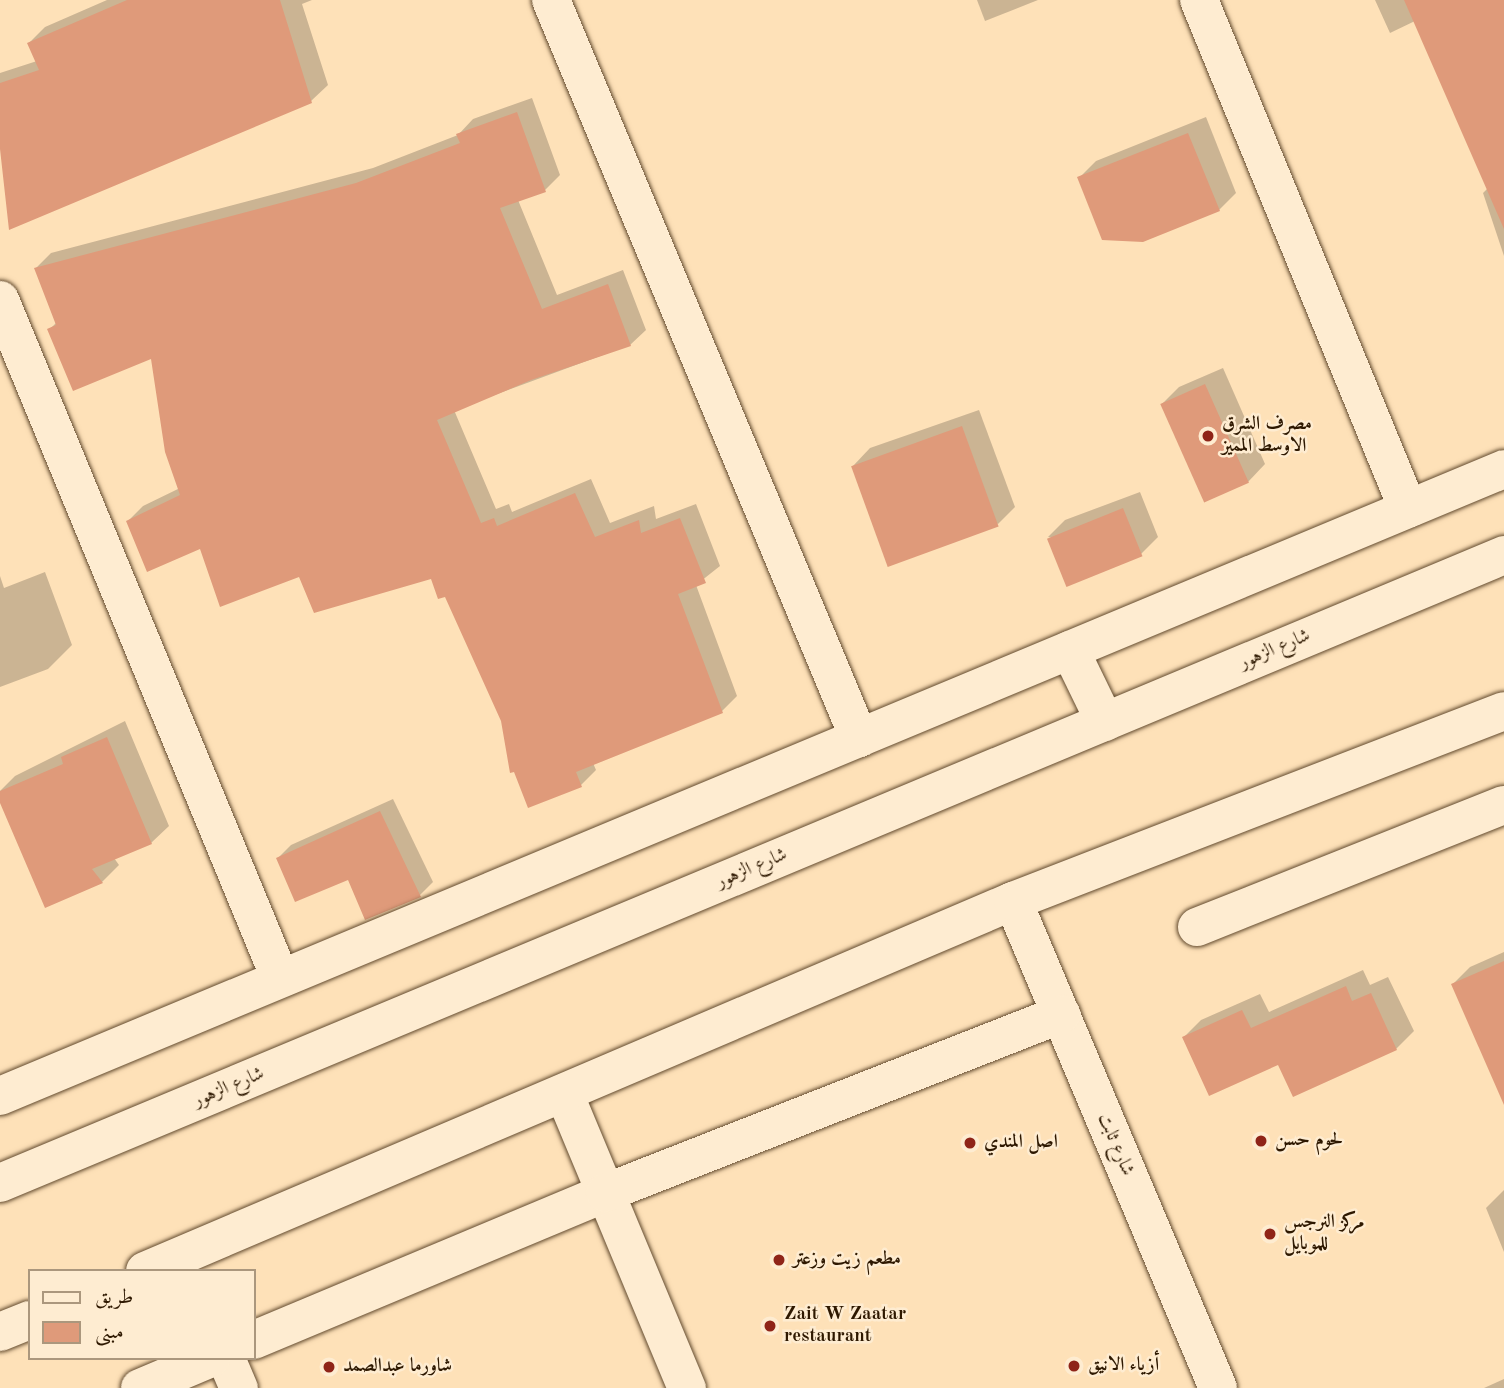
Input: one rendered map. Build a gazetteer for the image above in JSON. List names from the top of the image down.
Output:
{
  "streets": {
    "street": ["شارع الزهور", "شارع ثابت"]
  },
  "places": [
    "مصرف الشرق الاوسط المميز",
    "لحوم حسن",
    "اصل المندي",
    "مركز النرجس للموبايل",
    "مطعم زيت وزعتر",
    "Zait W Zaatar restaurant",
    "أزياء الانيق",
    "شاورما عبدالصمد"
  ],
  "legend": ["طريق", "مبنى"]
}
